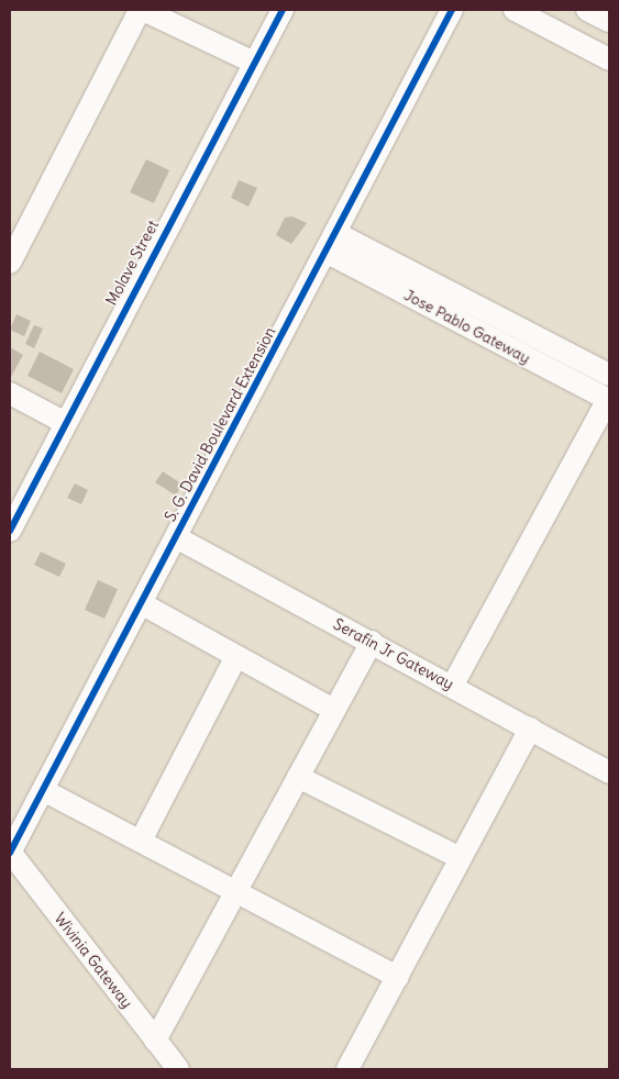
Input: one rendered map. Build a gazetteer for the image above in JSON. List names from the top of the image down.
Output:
{
  "streets": {
    "street": [
      "Molave Street",
      "Jose Pablo Gateway",
      "S. G. David Boulevard Extension",
      "Serafin Jr Gateway",
      "Wivinia Gateway"
    ]
  },
  "crossings": [
    ["Jose Pablo Gateway", "S. G. David Boulevard Extension"],
    ["S. G. David Boulevard Extension", "Serafin Jr Gateway"],
    ["S. G. David Boulevard Extension", "Wivinia Gateway"]
  ]
}
